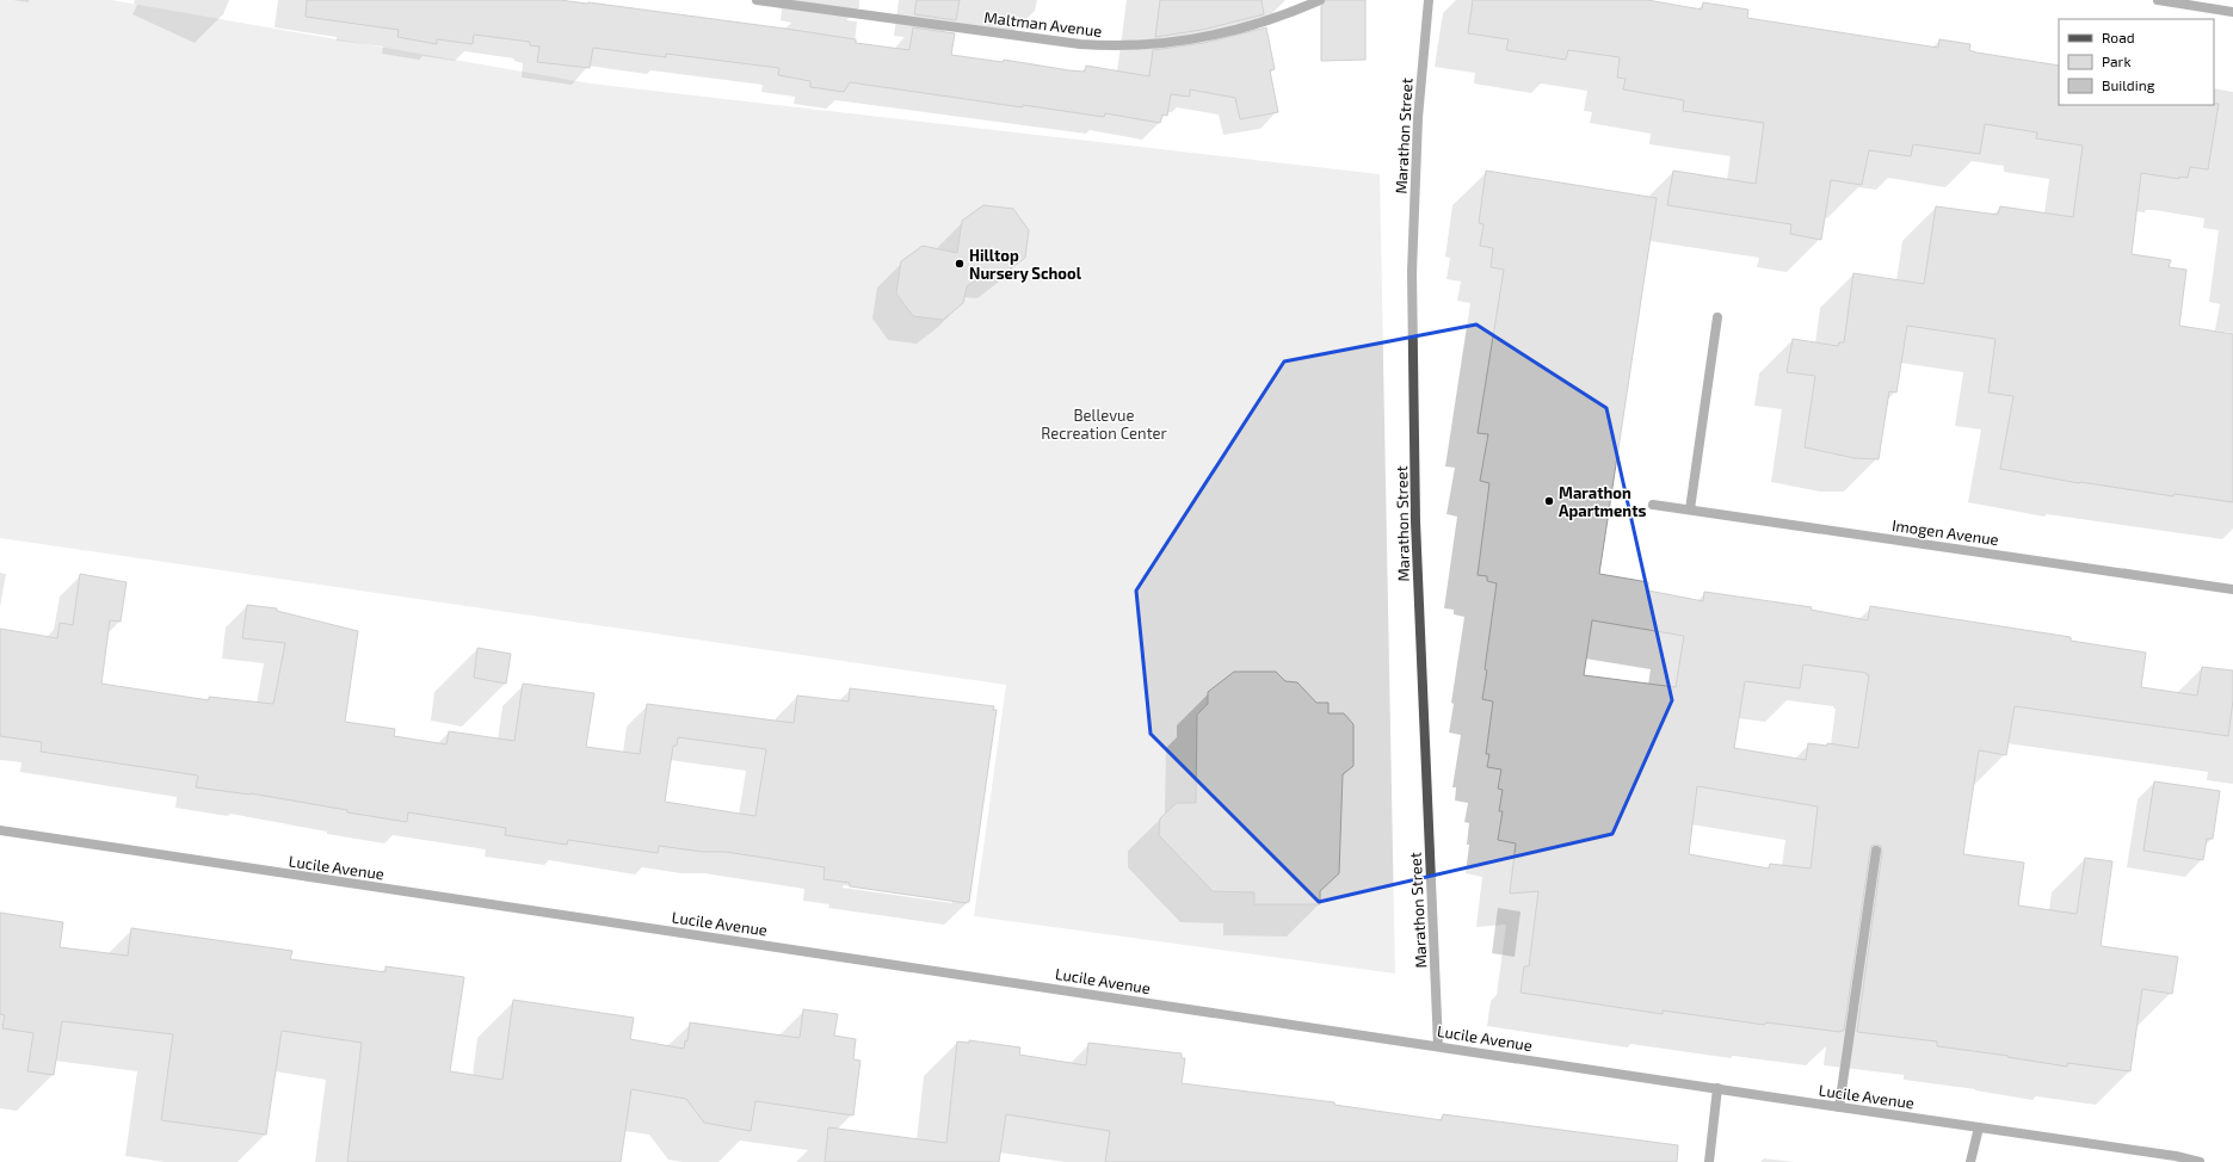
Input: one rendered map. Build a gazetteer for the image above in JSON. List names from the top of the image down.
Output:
{
  "streets": {
    "street": [
      "Maltman Avenue",
      "Marathon Street",
      "Imogen Avenue",
      "Lucile Avenue"
    ]
  },
  "crossings": [
    ["Marathon Street", "Lucile Avenue"]
  ],
  "parks": ["Bellevue Recreation Center"],
  "places": ["Hilltop Nursery School", "Marathon Apartments"],
  "legend": ["Road", "Park", "Building"]
}
